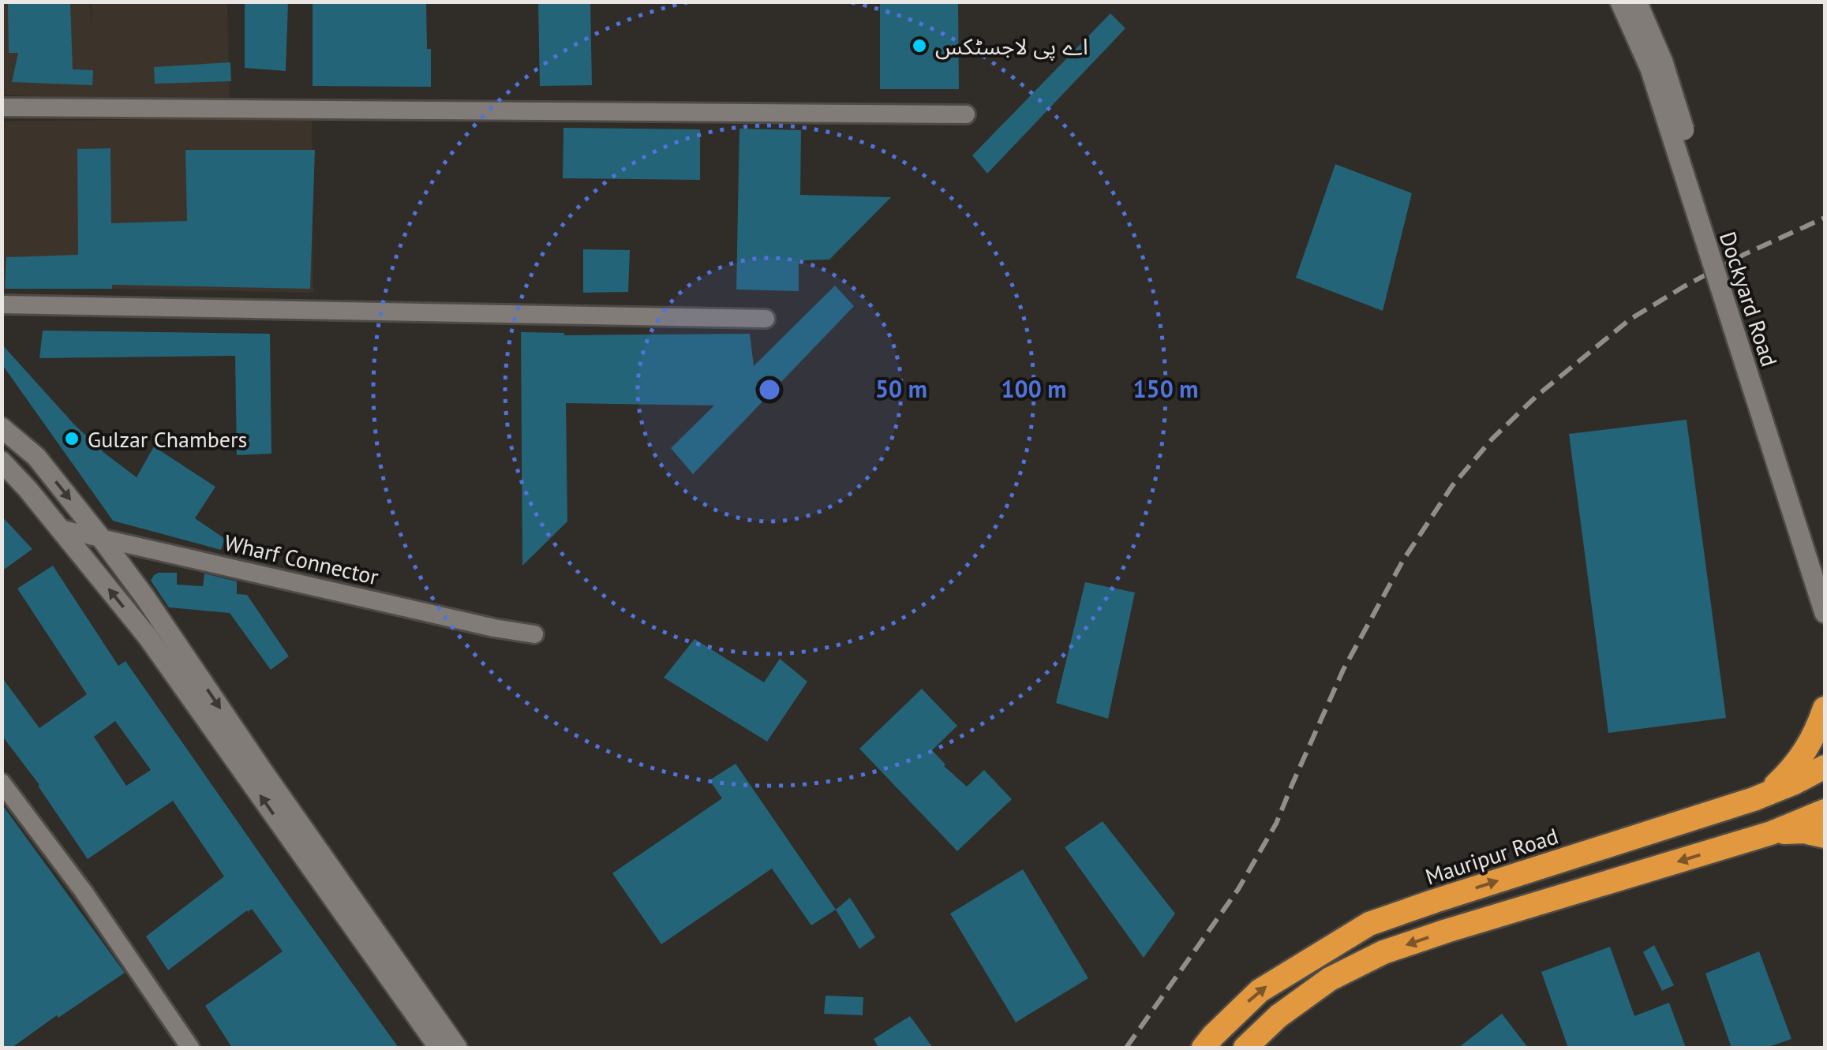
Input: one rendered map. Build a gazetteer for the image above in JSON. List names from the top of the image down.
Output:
{
  "streets": {
    "highway": ["Mauripur Road"],
    "street": ["Dockyard Road", "Wharf Connector"]
  },
  "places": ["اے پی لاجسٹکس", "Gulzar Chambers"],
  "rings": ["50 m", "100 m", "150 m"]
}
